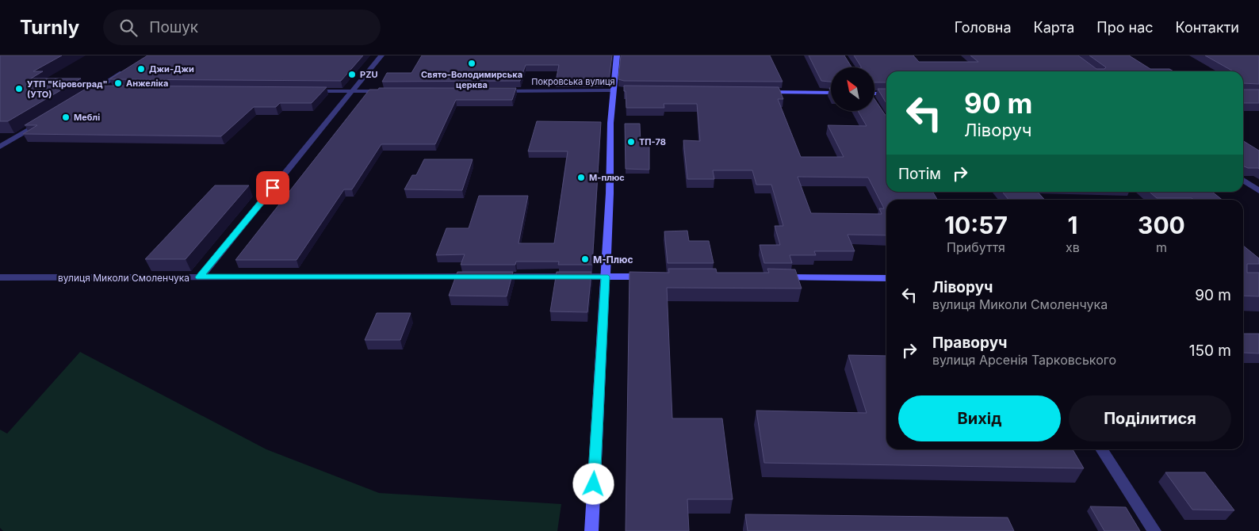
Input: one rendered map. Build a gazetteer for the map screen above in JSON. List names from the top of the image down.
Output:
{
  "streets": {
    "street": ["Покровська вулиця", "вулиця Миколи Смоленчука"]
  },
  "places": [
    "Свято-Володимирська церква",
    "Джи-Джи",
    "PZU",
    "Анжеліка",
    "УТП \"Кіровоград\" (УТО)",
    "Меблі",
    "ТП-78",
    "М-плюс",
    "М-Плюс"
  ],
  "north": "top left",
  "page": {
    "header": "Turnly",
    "search": "Пошук",
    "nav": [
      "Головна",
      "Карта",
      "Про нас",
      "Контакти"
    ],
    "turn": ["90 m", "Ліворуч"],
    "then": "Потім",
    "eta": [
      "10:57",
      "Прибуття",
      "1",
      "хв",
      "300",
      "m"
    ],
    "list": [
      {
        "name": "Ліворуч",
        "note": "вулиця Миколи Смоленчука",
        "value": "90 m"
      },
      {
        "name": "Праворуч",
        "note": "вулиця Арсенія Тарковського",
        "value": "150 m"
      }
    ],
    "buttons": ["Вихід", "Поділитися"]
  }
}
